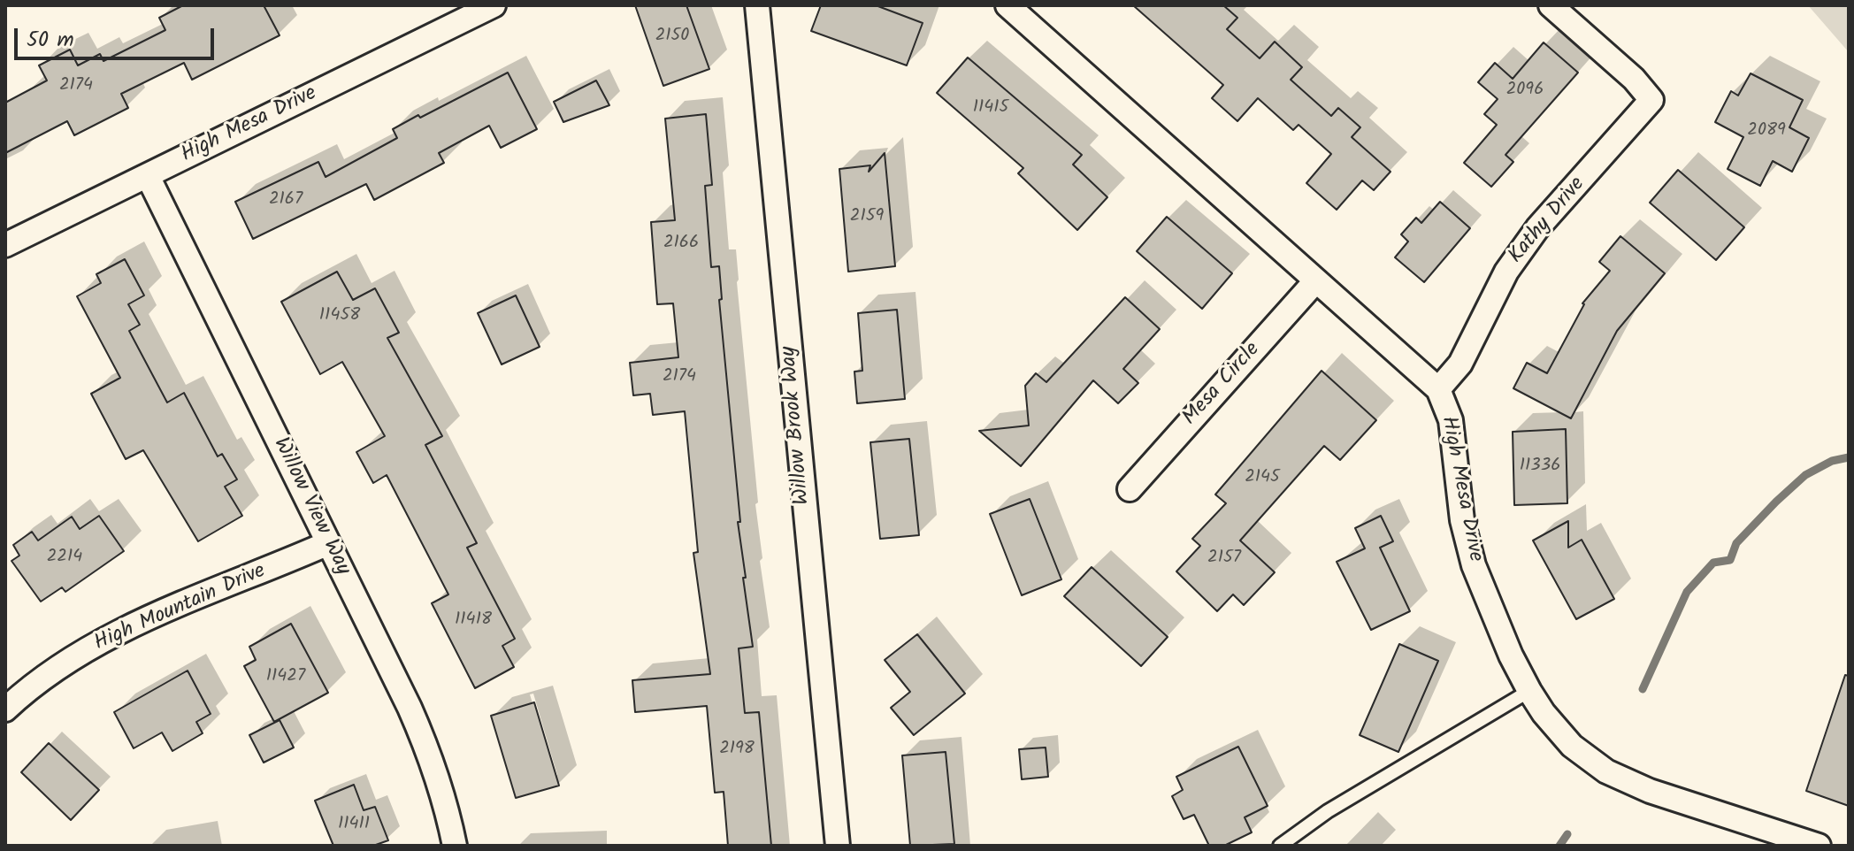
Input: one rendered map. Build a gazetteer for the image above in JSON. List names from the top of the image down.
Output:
{
  "streets": {
    "street": [
      "High Mesa Drive",
      "Kathy Drive",
      "Mesa Circle",
      "Willow Brook Way",
      "Willow View Way",
      "High Mountain Drive"
    ]
  },
  "crossings": [
    ["High Mesa Drive", "Kathy Drive"],
    ["High Mesa Drive", "Mesa Circle"],
    ["High Mesa Drive", "Willow View Way"],
    ["Willow View Way", "High Mountain Drive"]
  ],
  "house_numbers": [
    "2150",
    "2174",
    "2096",
    "11415",
    "2089",
    "2167",
    "2159",
    "2166",
    "11458",
    "2174",
    "11336",
    "2145",
    "2214",
    "2157",
    "11418",
    "11427",
    "2198",
    "11411"
  ],
  "scale_bar": "50 m"
}
